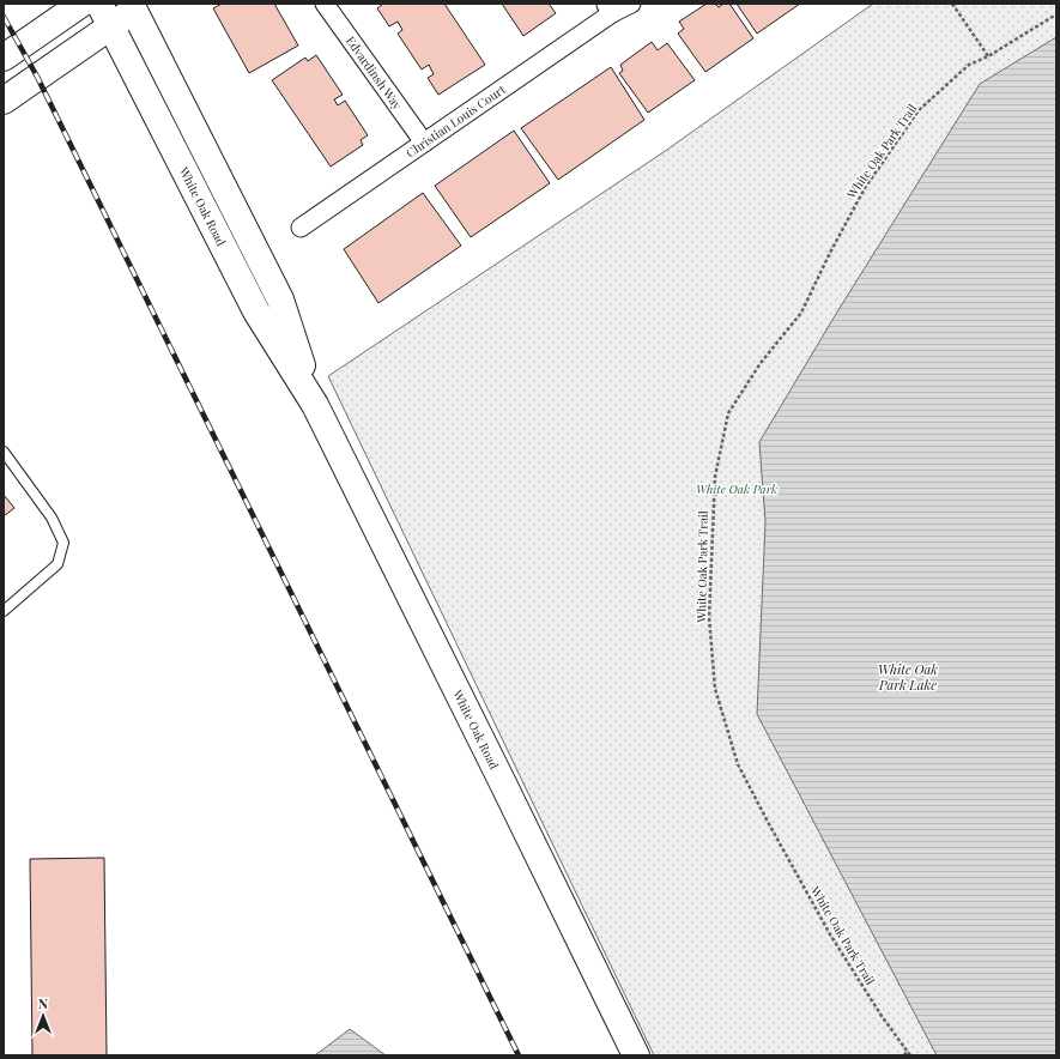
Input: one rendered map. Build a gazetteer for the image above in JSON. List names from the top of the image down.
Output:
{
  "streets": {
    "street": ["Edvardinsh Way", "Christian Louis Court", "White Oak Road"],
    "path": ["White Oak Park Trail"]
  },
  "crossings": [
    ["Edvardinsh Way", "Christian Louis Court"]
  ],
  "water": ["White Oak Park Lake"],
  "parks": ["White Oak Park"],
  "north": "top"
}
